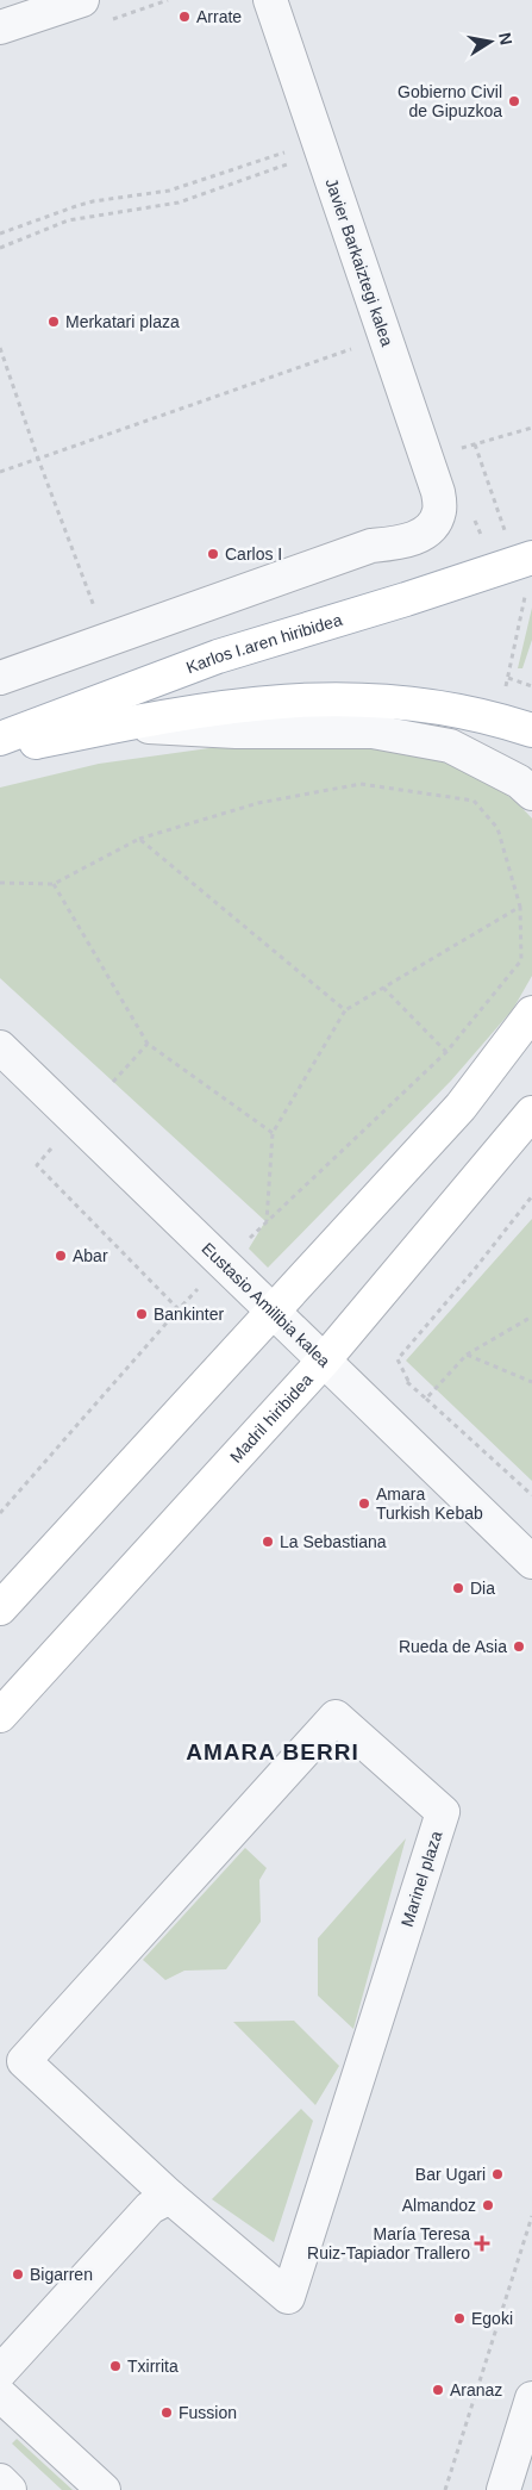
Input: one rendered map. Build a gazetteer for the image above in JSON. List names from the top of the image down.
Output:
{
  "streets": {
    "main road": ["Karlos I.aren hiribidea", "Madril hiribidea"],
    "street": ["Javier Barkaiztegi kalea", "Eustasio Amilibia kalea", "Marinel plaza"]
  },
  "crossings": [
    ["Eustasio Amilibia kalea", "Madril hiribidea"]
  ],
  "districts": ["AMARA BERRI"],
  "places": {
    "other": [
      "Arrate",
      "Gobierno Civil de Gipuzkoa",
      "Merkatari plaza",
      "Carlos I",
      "Abar",
      "Bankinter",
      "Amara Turkish Kebab",
      "La Sebastiana",
      "Dia",
      "Rueda de Asia",
      "Bar Ugari",
      "Almandoz",
      "Bigarren",
      "Egoki",
      "Txirrita",
      "Aranaz",
      "Fussion"
    ],
    "health": ["María Teresa Ruiz-Tapiador Trallero"]
  },
  "north": "right"
}
